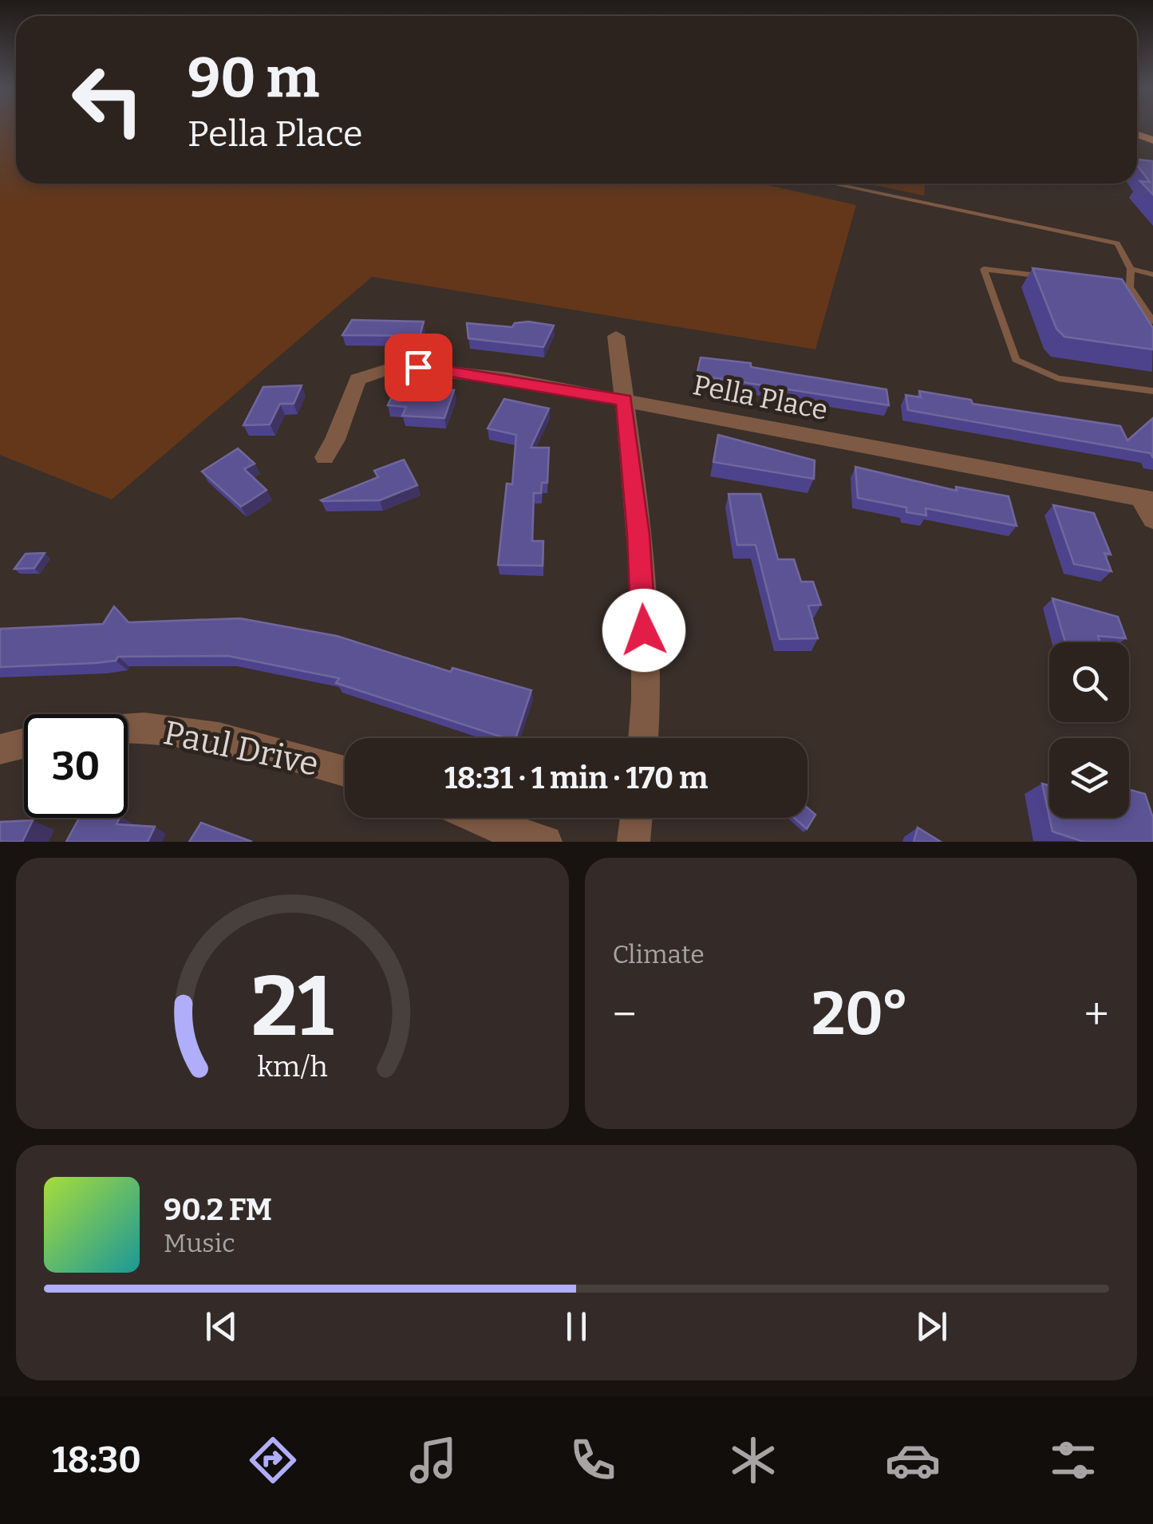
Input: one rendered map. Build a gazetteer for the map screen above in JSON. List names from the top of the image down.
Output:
{
  "streets": {
    "street": ["Pella Place", "Paul Drive"]
  },
  "page": {
    "turn": ["90 m", "Pella Place"],
    "limit": "30",
    "trip": "18:31 · 1 min · 170 m",
    "tile": "Climate",
    "heat": ["−", "20°", "+"],
    "song": ["90.2 FM", "Music"],
    "tabs": "18:30",
    "gauge": ["21", "km/h"]
  }
}
